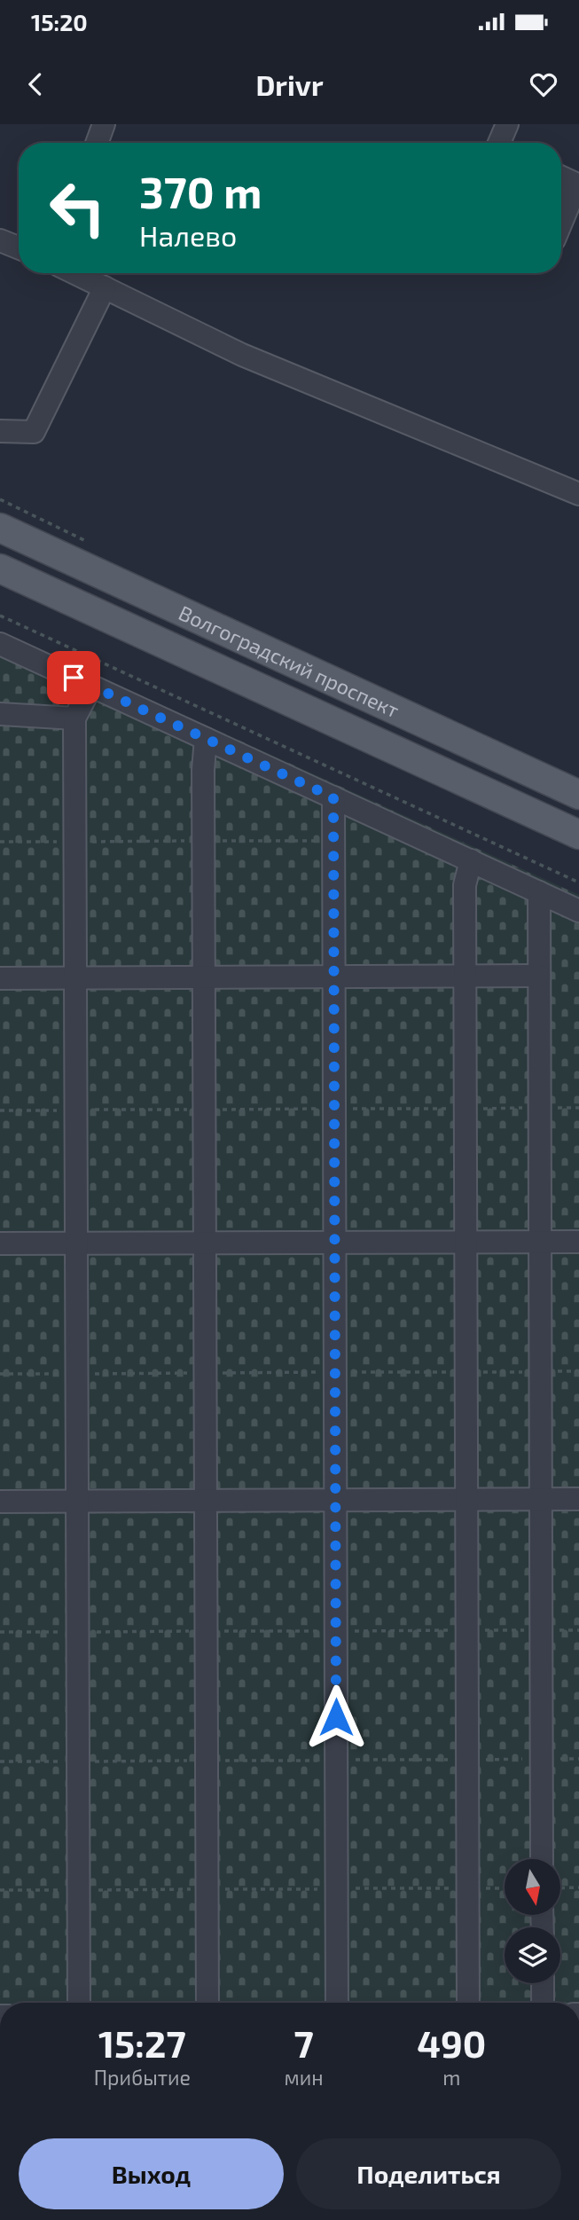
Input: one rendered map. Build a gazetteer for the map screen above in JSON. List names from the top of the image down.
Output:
{
  "streets": {
    "main road": ["Волгоградский проспект"]
  },
  "north": "bottom",
  "page": {
    "status": "15:20",
    "header": "Drivr",
    "turn": ["370 m", "Налево"],
    "eta": [
      "15:27",
      "Прибытие",
      "7",
      "мин",
      "490",
      "m"
    ],
    "buttons": ["Выход", "Поделиться"]
  }
}
